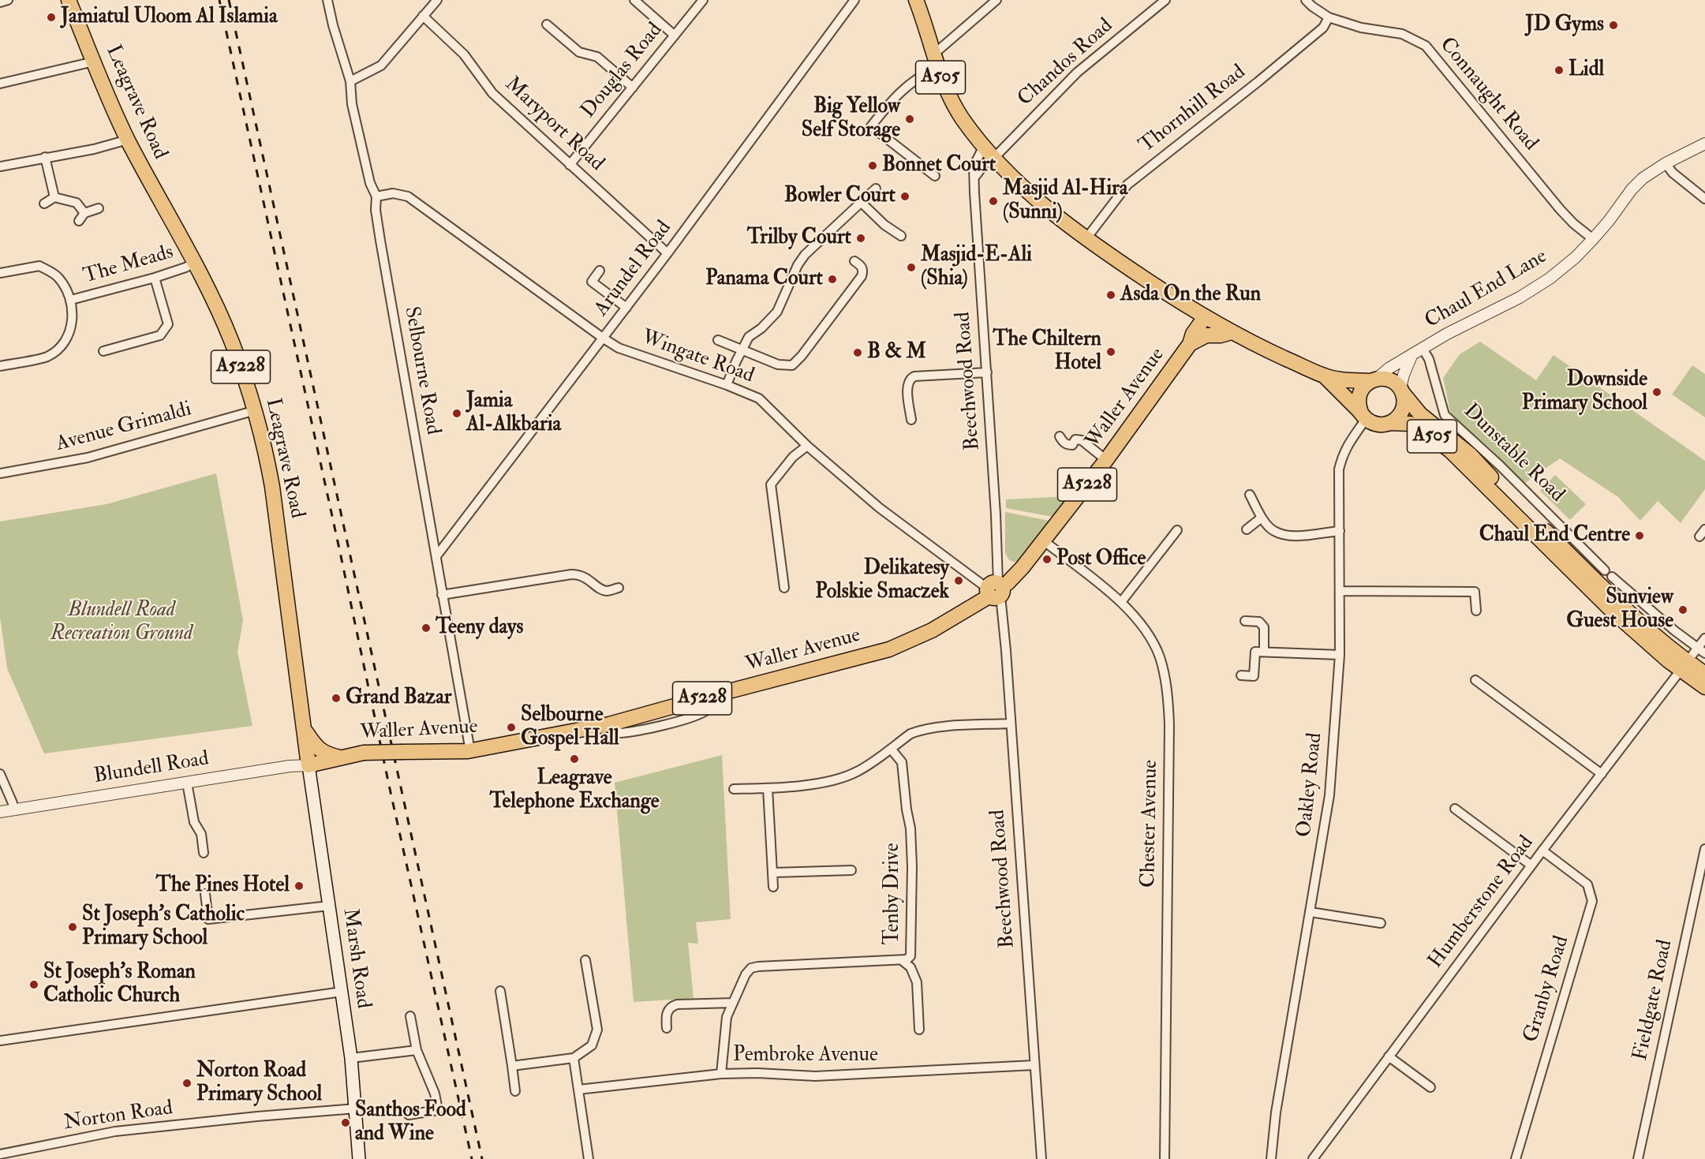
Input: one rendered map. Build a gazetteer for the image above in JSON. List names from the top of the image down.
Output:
{
  "streets": {
    "main road": [
      "A505",
      "Leagrave Road",
      "A5228",
      "Waller Avenue",
      "Dunstable Road",
      "Marsh Road"
    ],
    "street": [
      "Chandos Road",
      "Douglas Road",
      "Connaught Road",
      "Thornhill Road",
      "Maryport Road",
      "The Meads",
      "Arundel Road",
      "Chaul End Lane",
      "Wingate Road",
      "Selbourne Road",
      "Beechwood Road",
      "Avenue Grimaldi",
      "Blundell Road",
      "Oakley Road",
      "Chester Avenue",
      "Tenby Drive",
      "Humberstone Road",
      "Granby Road",
      "Fieldgate Road",
      "Pembroke Avenue",
      "Norton Road"
    ]
  },
  "crossings": [
    ["Chandos Road", "A505"],
    ["Douglas Road", "Maryport Road"],
    ["A505", "Thornhill Road"],
    ["A505", "Chaul End Lane"],
    ["A505", "Beechwood Road"],
    ["A505", "Waller Avenue"],
    ["A505", "Dunstable Road"],
    ["A505", "Oakley Road"],
    ["Connaught Road", "Thornhill Road"],
    ["Connaught Road", "Chaul End Lane"],
    ["Leagrave Road", "The Meads"],
    ["Leagrave Road", "Waller Avenue"],
    ["Leagrave Road", "Avenue Grimaldi"],
    ["Leagrave Road", "Blundell Road"],
    ["Leagrave Road", "Marsh Road"],
    ["Maryport Road", "Arundel Road"],
    ["Arundel Road", "Wingate Road"],
    ["Arundel Road", "Selbourne Road"],
    ["Chaul End Lane", "Dunstable Road"],
    ["Chaul End Lane", "Oakley Road"],
    ["Wingate Road", "Selbourne Road"],
    ["Wingate Road", "Beechwood Road"],
    ["Wingate Road", "Waller Avenue"],
    ["Selbourne Road", "Waller Avenue"],
    ["Beechwood Road", "Waller Avenue"],
    ["Beechwood Road", "Pembroke Avenue"],
    ["Waller Avenue", "Blundell Road"],
    ["Waller Avenue", "Chester Avenue"],
    ["Waller Avenue", "Marsh Road"],
    ["Dunstable Road", "Oakley Road"],
    ["Dunstable Road", "Humberstone Road"],
    ["Blundell Road", "Marsh Road"],
    ["Tenby Drive", "Pembroke Avenue"],
    ["Humberstone Road", "Granby Road"],
    ["Marsh Road", "Norton Road"]
  ],
  "parks": ["Blundell Road Recreation Ground"],
  "places": [
    "Jamiatul Uloom Al Islamia",
    "JD Gyms",
    "Lidl",
    "Big Yellow Self Storage",
    "Bonnet Court",
    "Bowler Court",
    "Masjid Al-Hira (Sunni)",
    "Trilby Court",
    "Masjid-E-Ali (Shia)",
    "Panama Court",
    "Asda On the Run",
    "The Chiltern Hotel",
    "B & M",
    "Downside Primary School",
    "Jamia Al-Alkbaria",
    "Chaul End Centre",
    "Post Office",
    "Delikatesy Polskie Smaczek",
    "Sunview Guest House",
    "Teeny days",
    "Grand Bazar",
    "Selbourne Gospel Hall",
    "Leagrave Telephone Exchange",
    "The Pines Hotel",
    "St Joseph's Catholic Primary School",
    "St Joseph's Roman Catholic Church",
    "Norton Road Primary School",
    "Santhos Food and Wine"
  ]
}
